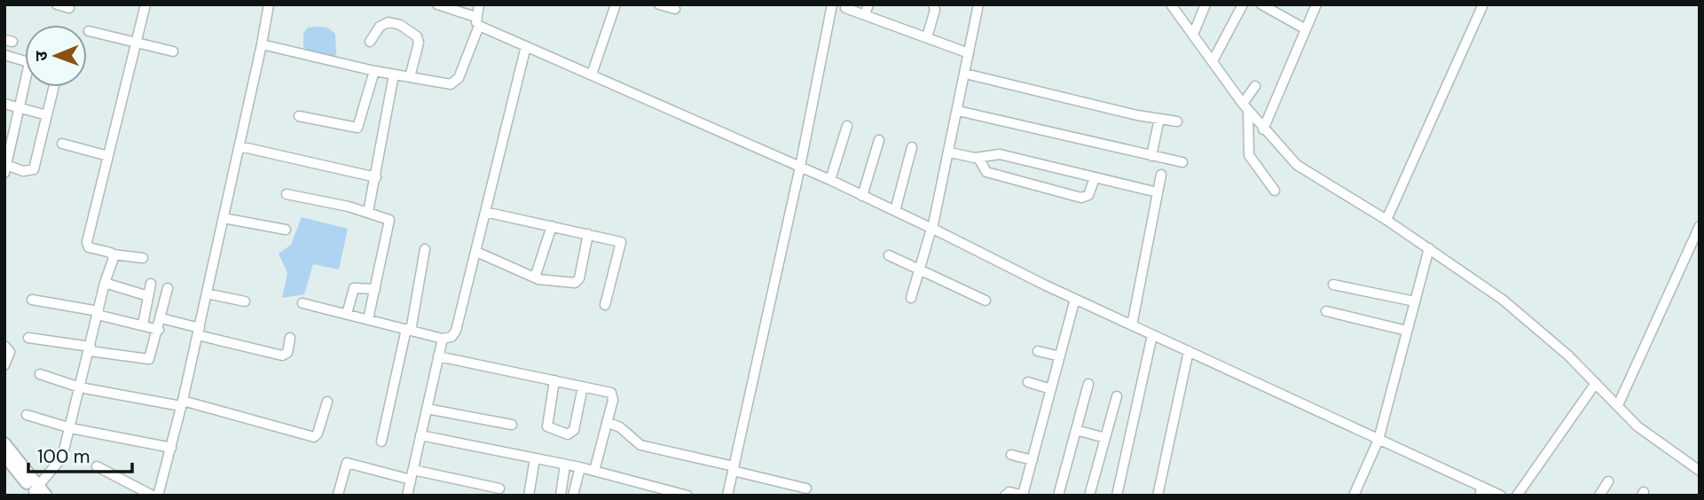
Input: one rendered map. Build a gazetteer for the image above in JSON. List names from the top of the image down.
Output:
{
  "scale_bar": "100 m",
  "north": "left"
}
